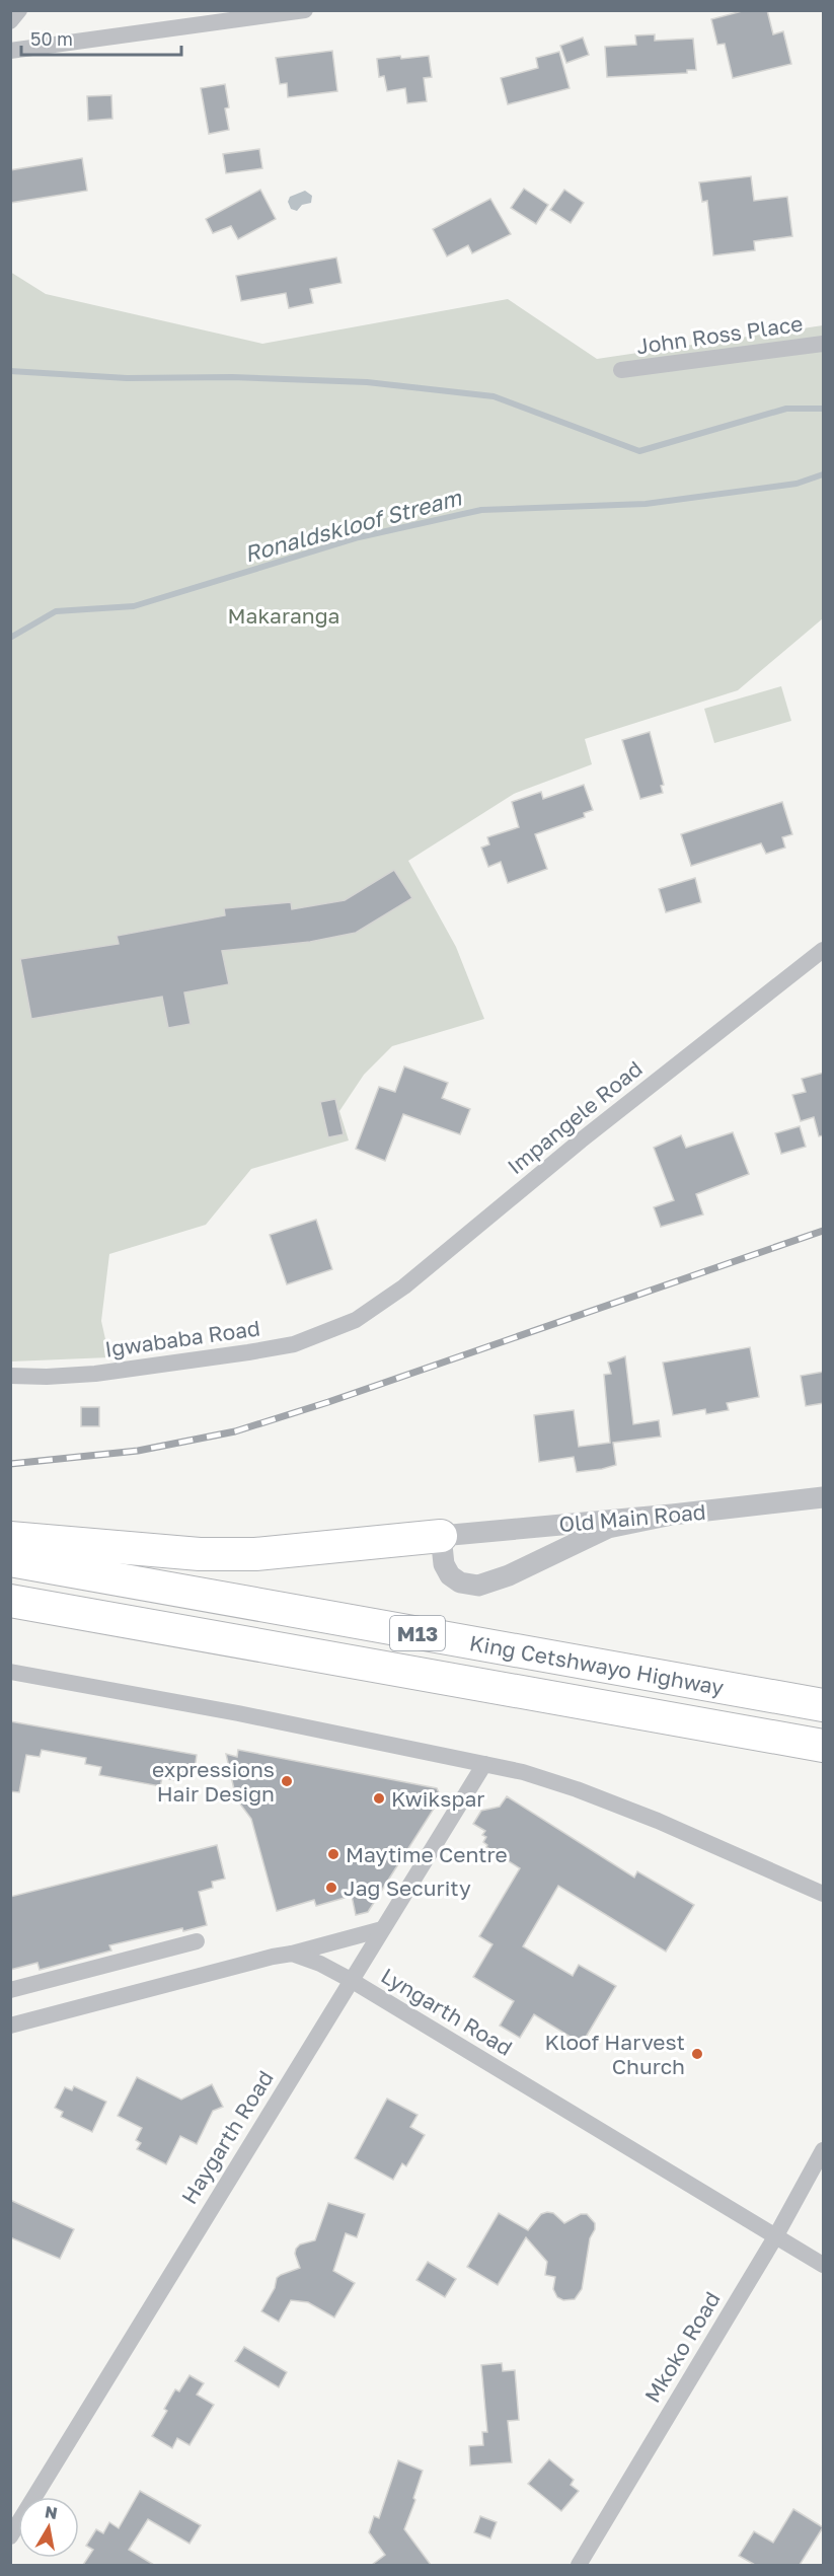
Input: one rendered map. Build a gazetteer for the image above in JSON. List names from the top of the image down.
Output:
{
  "streets": {
    "highway": ["M13", "King Cetshwayo Highway"],
    "street": [
      "John Ross Place",
      "Impangele Road",
      "Igwababa Road",
      "Old Main Road",
      "Lyngarth Road",
      "Haygarth Road",
      "Mkoko Road"
    ]
  },
  "crossings": [
    ["Impangele Road", "Igwababa Road"],
    ["Lyngarth Road", "Haygarth Road"],
    ["Lyngarth Road", "Mkoko Road"]
  ],
  "water": ["Ronaldskloof Stream"],
  "parks": ["Makaranga"],
  "places": [
    "expressions Hair Design",
    "Kwikspar",
    "Maytime Centre",
    "Jag Security",
    "Kloof Harvest Church"
  ],
  "scale_bar": "50 m",
  "north": "top"
}
